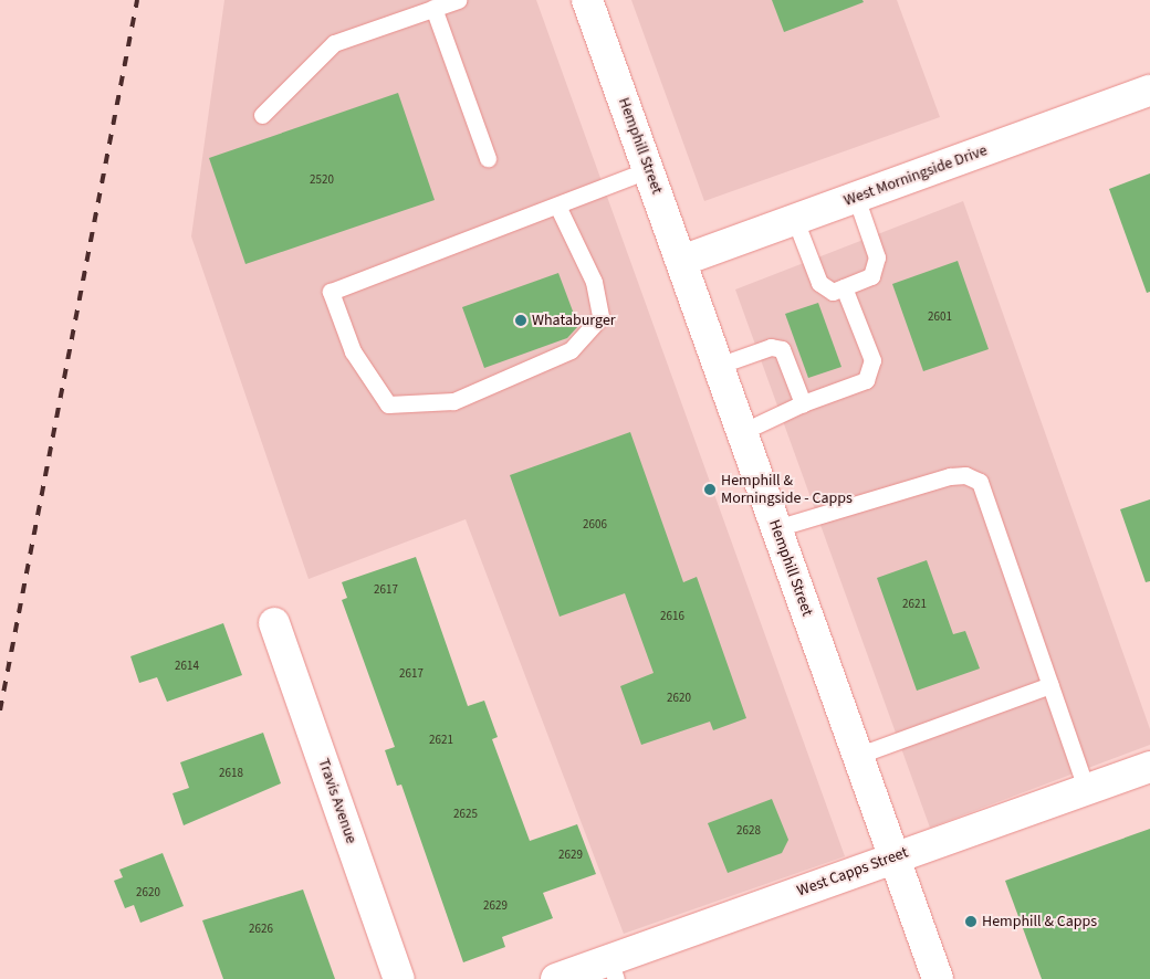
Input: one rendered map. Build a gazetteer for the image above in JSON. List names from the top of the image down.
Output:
{
  "streets": {
    "street": [
      "Hemphill Street",
      "West Morningside Drive",
      "Travis Avenue",
      "West Capps Street"
    ]
  },
  "crossings": [
    ["Hemphill Street", "West Morningside Drive"],
    ["Hemphill Street", "West Capps Street"]
  ],
  "places": ["Whataburger", "Hemphill & Morningside - Capps", "Hemphill & Capps"],
  "house_numbers": [
    "2520",
    "2601",
    "2606",
    "2617",
    "2621",
    "2616",
    "2614",
    "2617",
    "2620",
    "2621",
    "2618",
    "2625",
    "2628",
    "2629",
    "2620",
    "2629",
    "2626"
  ]
}
